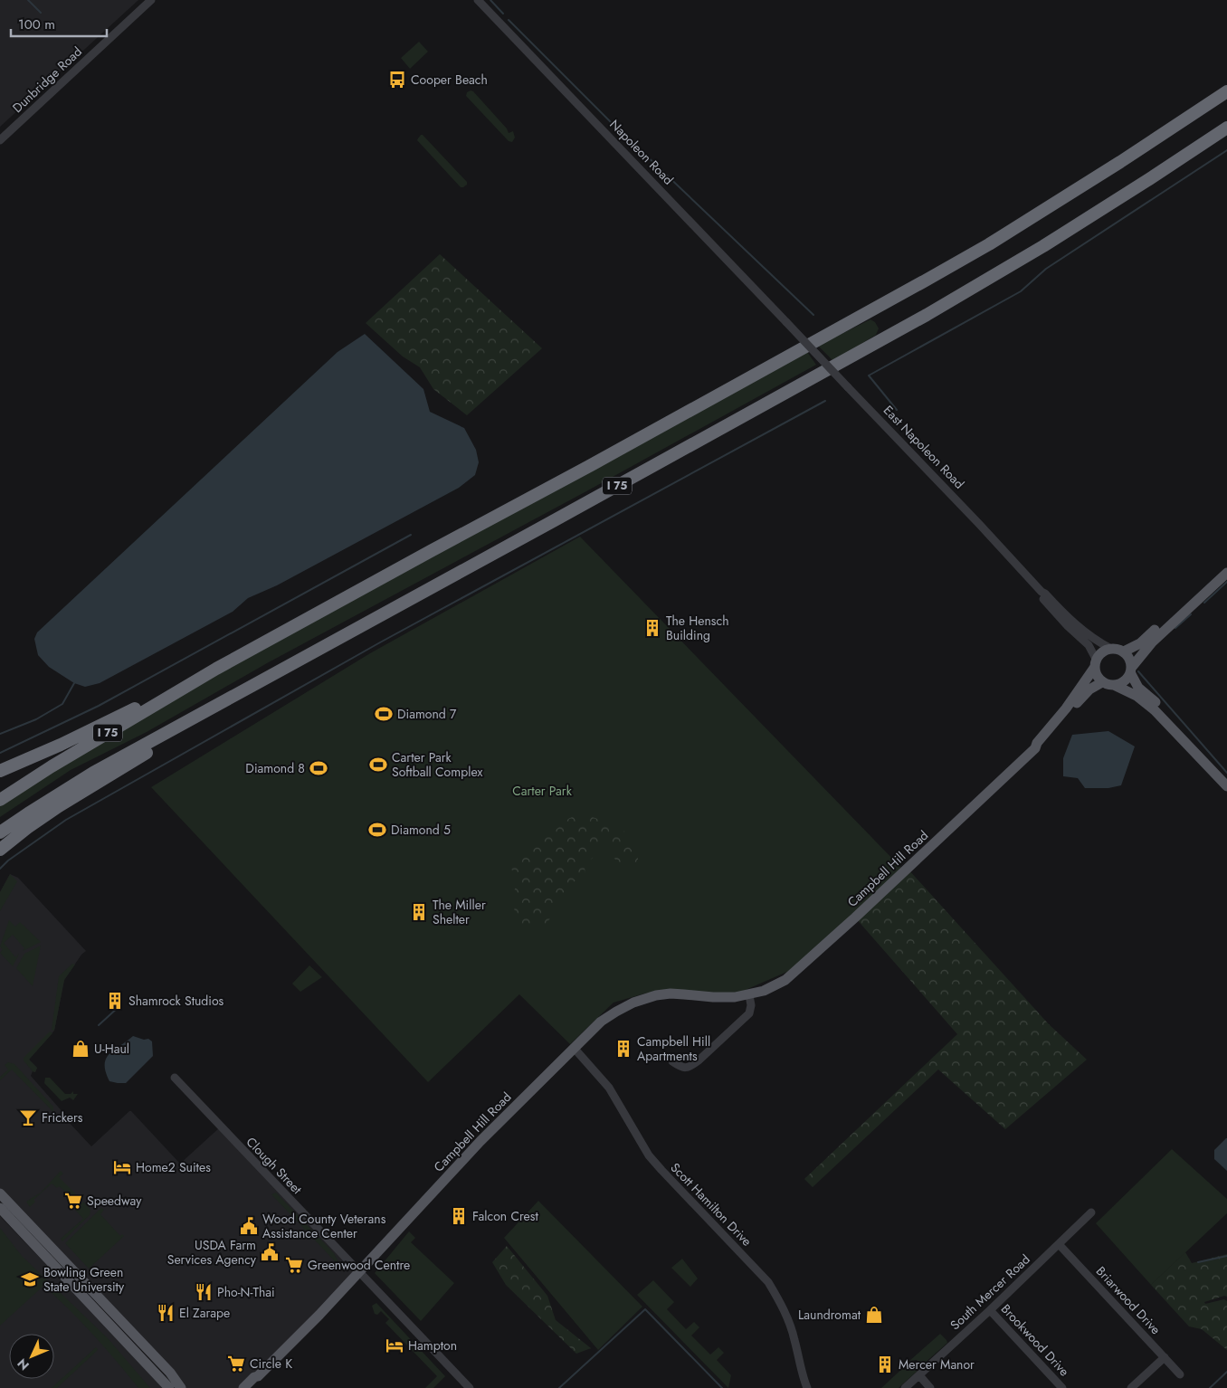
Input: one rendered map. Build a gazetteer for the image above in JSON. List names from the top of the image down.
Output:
{
  "streets": {
    "highway": ["I 75"],
    "main road": ["Campbell Hill Road"],
    "street": [
      "Dunbridge Road",
      "Napoleon Road",
      "East Napoleon Road",
      "Clough Street",
      "Scott Hamilton Drive",
      "South Mercer Road",
      "Briarwood Drive",
      "Brookwood Drive"
    ]
  },
  "crossings": [
    ["Napoleon Road", "East Napoleon Road"],
    ["East Napoleon Road", "Campbell Hill Road"],
    ["Campbell Hill Road", "Clough Street"],
    ["Campbell Hill Road", "Scott Hamilton Drive"],
    ["South Mercer Road", "Briarwood Drive"],
    ["South Mercer Road", "Brookwood Drive"]
  ],
  "parks": ["Carter Park"],
  "places": {
    "bus stop": ["Cooper Beach"],
    "building": [
      "The Hensch Building",
      "The Miller Shelter",
      "Shamrock Studios",
      "Campbell Hill Apartments",
      "Falcon Crest",
      "Mercer Manor"
    ],
    "sports": [
      "Diamond 7",
      "Carter Park Softball Complex",
      "Diamond 8",
      "Diamond 5"
    ],
    "shop": ["U-Haul", "Laundromat"],
    "bar": ["Frickers"],
    "hotel": ["Home2 Suites", "Hampton"],
    "supermarket": ["Speedway", "Greenwood Centre", "Circle K"],
    "public building": ["Wood County Veterans Assistance Center", "USDA Farm Services Agency"],
    "school or university": ["Bowling Green State University"],
    "restaurant": ["Pho-N-Thai", "El Zarape"]
  },
  "scale_bar": "100 m",
  "north": "bottom left"
}
